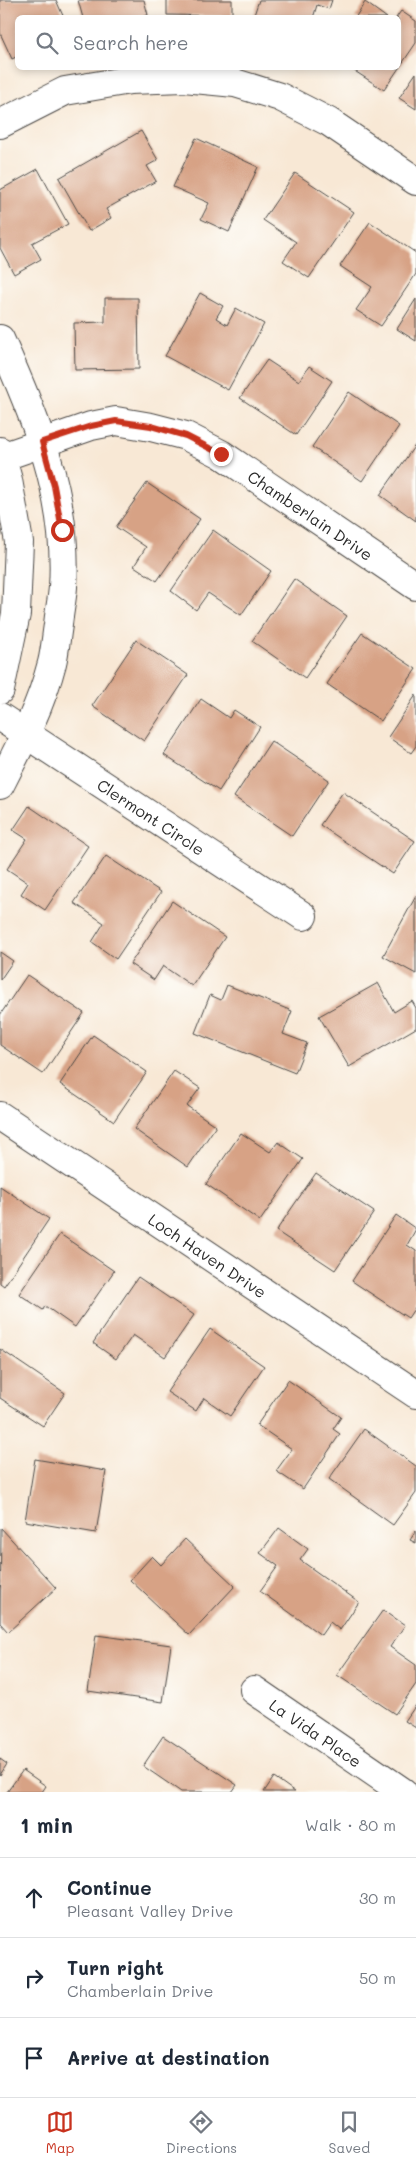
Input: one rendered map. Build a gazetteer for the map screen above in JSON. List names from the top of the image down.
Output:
{
  "streets": {
    "street": [
      "Chamberlain Drive",
      "Clermont Circle",
      "Loch Haven Drive",
      "La Vida Place"
    ]
  },
  "page": {
    "search": "Search here",
    "heading": ["1 min", "Walk · 80 m"],
    "list": [
      ["Continue", "Pleasant Valley Drive", "30 m"],
      ["Turn right", "Chamberlain Drive", "50 m"],
      "Arrive at destination"
    ],
    "nav": ["Map", "Directions", "Saved"]
  }
}
